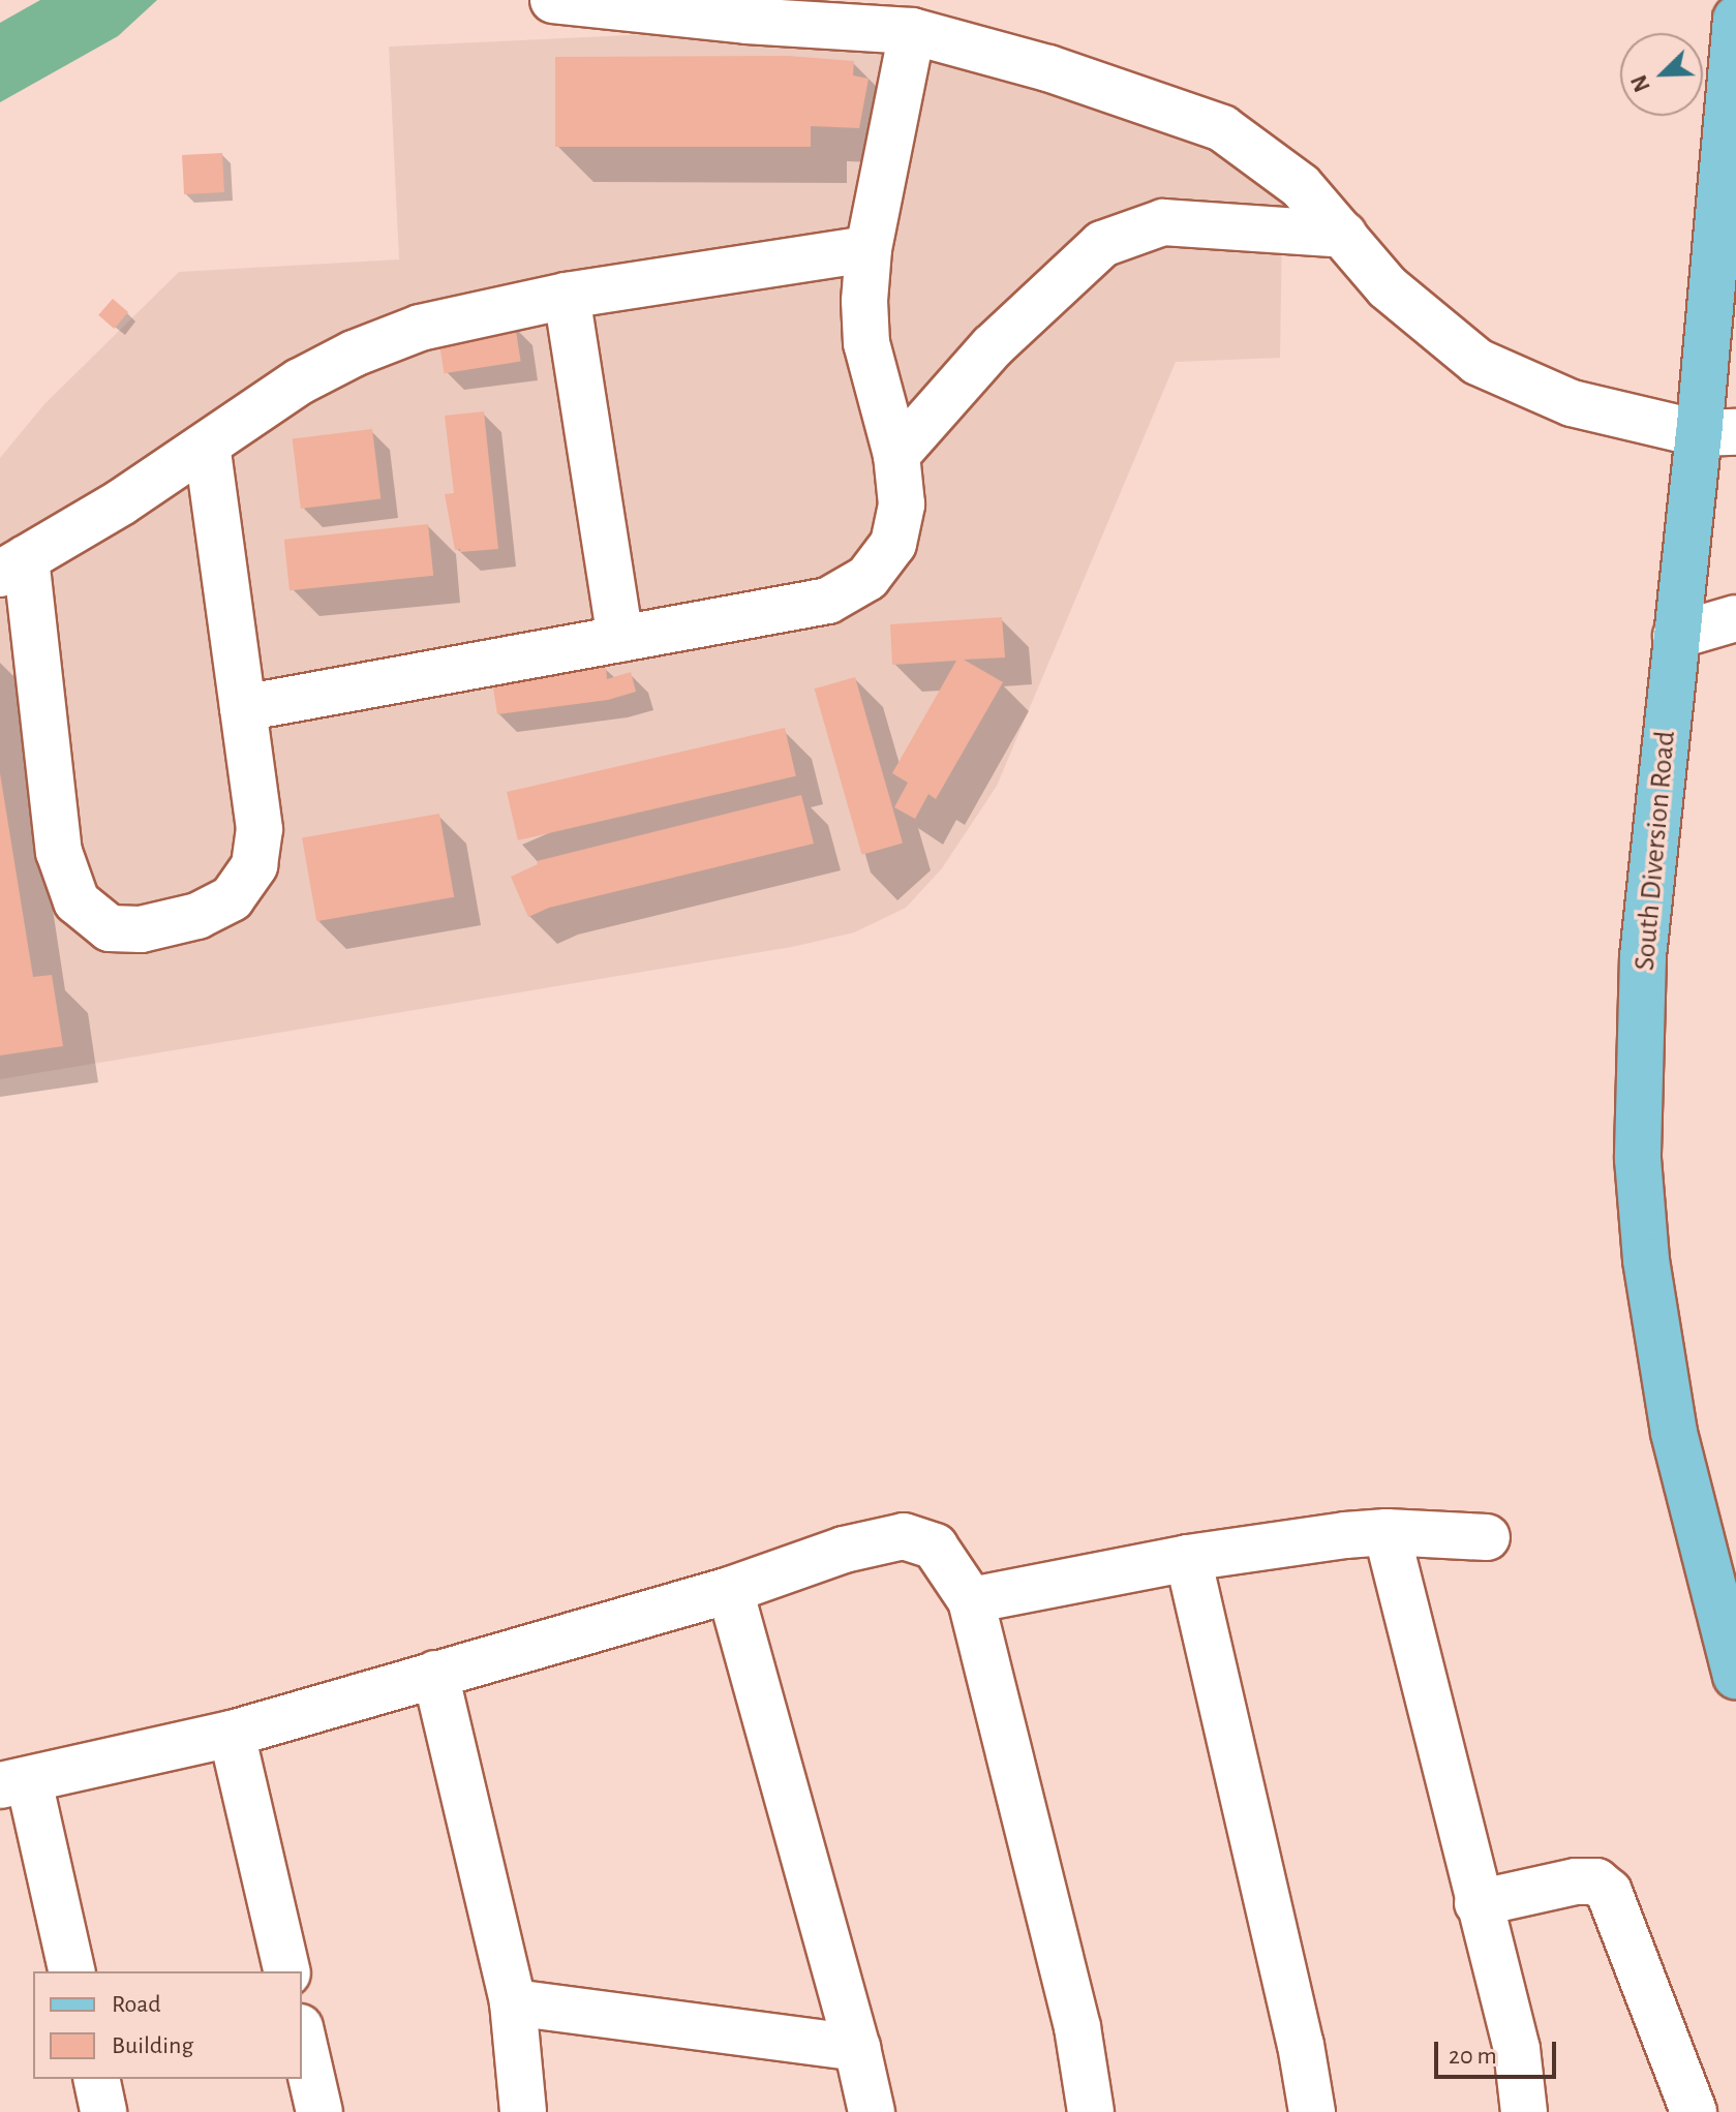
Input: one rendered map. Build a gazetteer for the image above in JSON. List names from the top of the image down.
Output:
{
  "streets": {
    "main road": ["South Diversion Road"]
  },
  "legend": ["Road", "Building"],
  "scale_bar": "20 m",
  "north": "bottom left"
}
